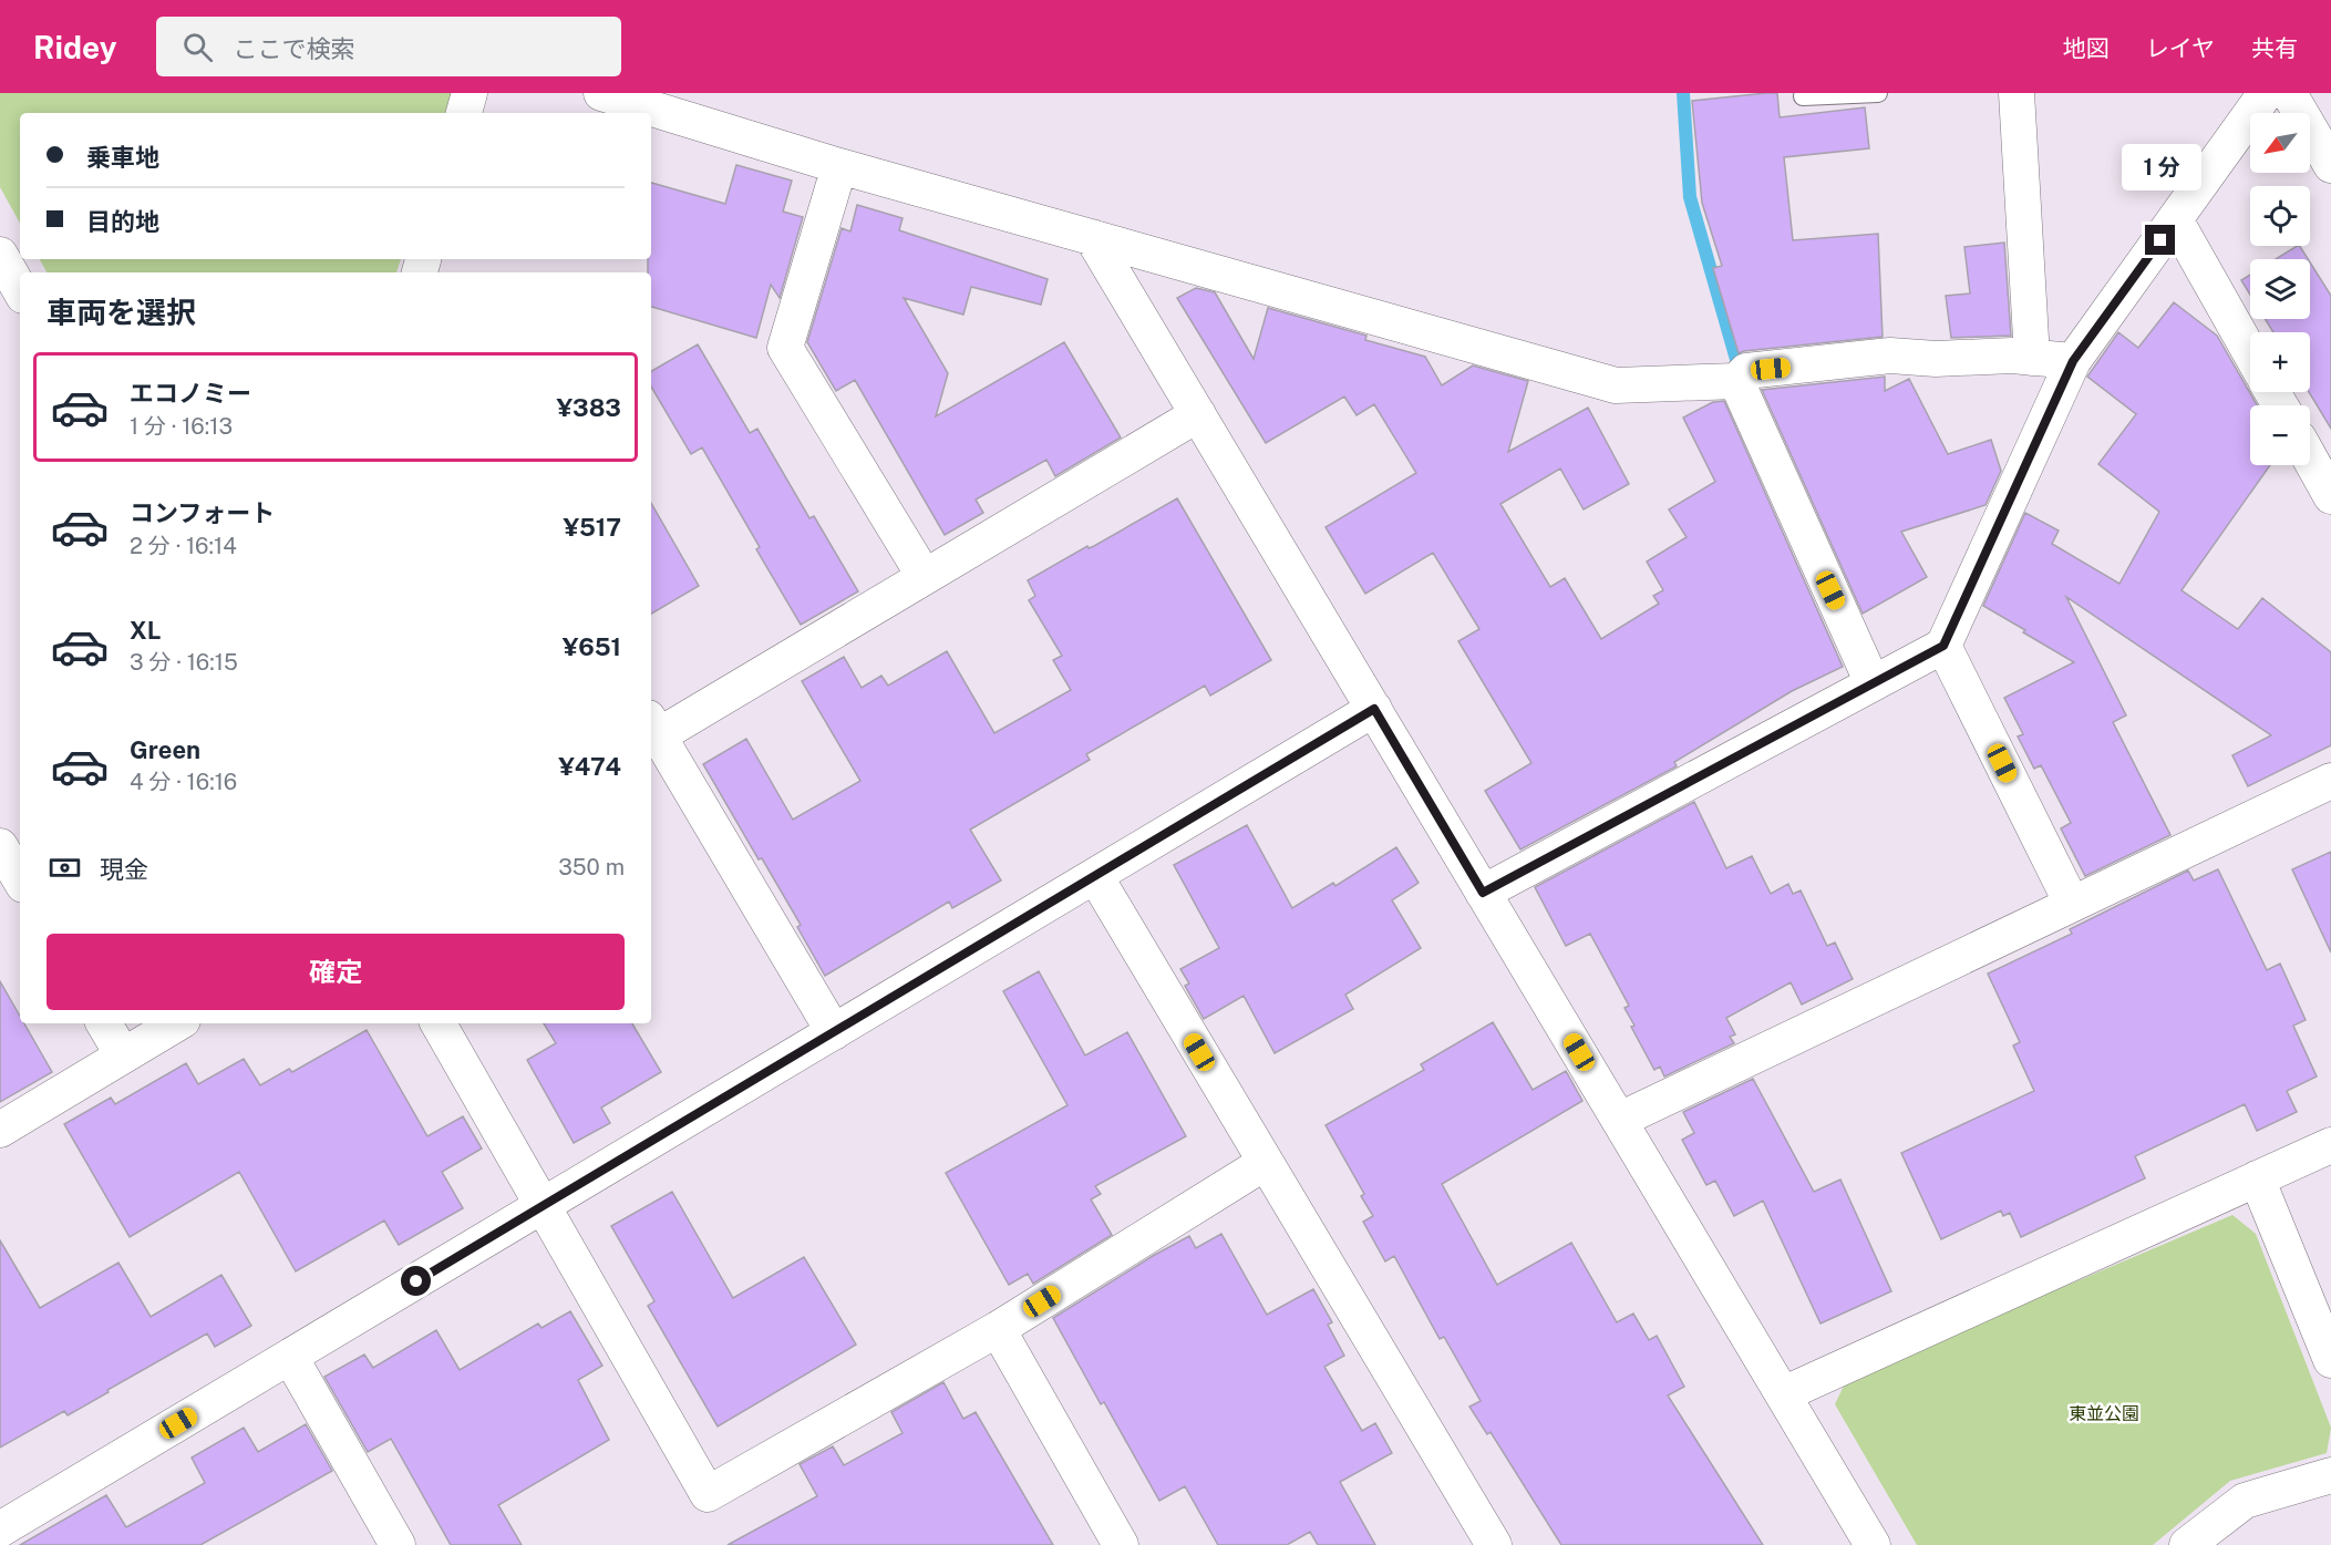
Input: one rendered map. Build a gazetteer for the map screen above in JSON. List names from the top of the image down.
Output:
{
  "parks": ["東並公園"],
  "north": "bottom left",
  "page": {
    "header": "Ridey",
    "search": "ここで検索",
    "nav": ["地図", "レイヤ", "共有"],
    "map_buttons": ["+", "−"],
    "banner": ["乗車地", "目的地"],
    "bubble": "1 分",
    "heading": "車両を選択",
    "list": [
      {
        "name": "エコノミー",
        "note": "1 分 · 16:13",
        "value": "¥383"
      },
      {
        "name": "コンフォート",
        "note": "2 分 · 16:14",
        "value": "¥517"
      },
      {
        "name": "XL",
        "note": "3 分 · 16:15",
        "value": "¥651"
      },
      {
        "name": "Green",
        "note": "4 分 · 16:16",
        "value": "¥474"
      }
    ],
    "pay": ["現金", "350 m"],
    "buttons": "確定"
  }
}
